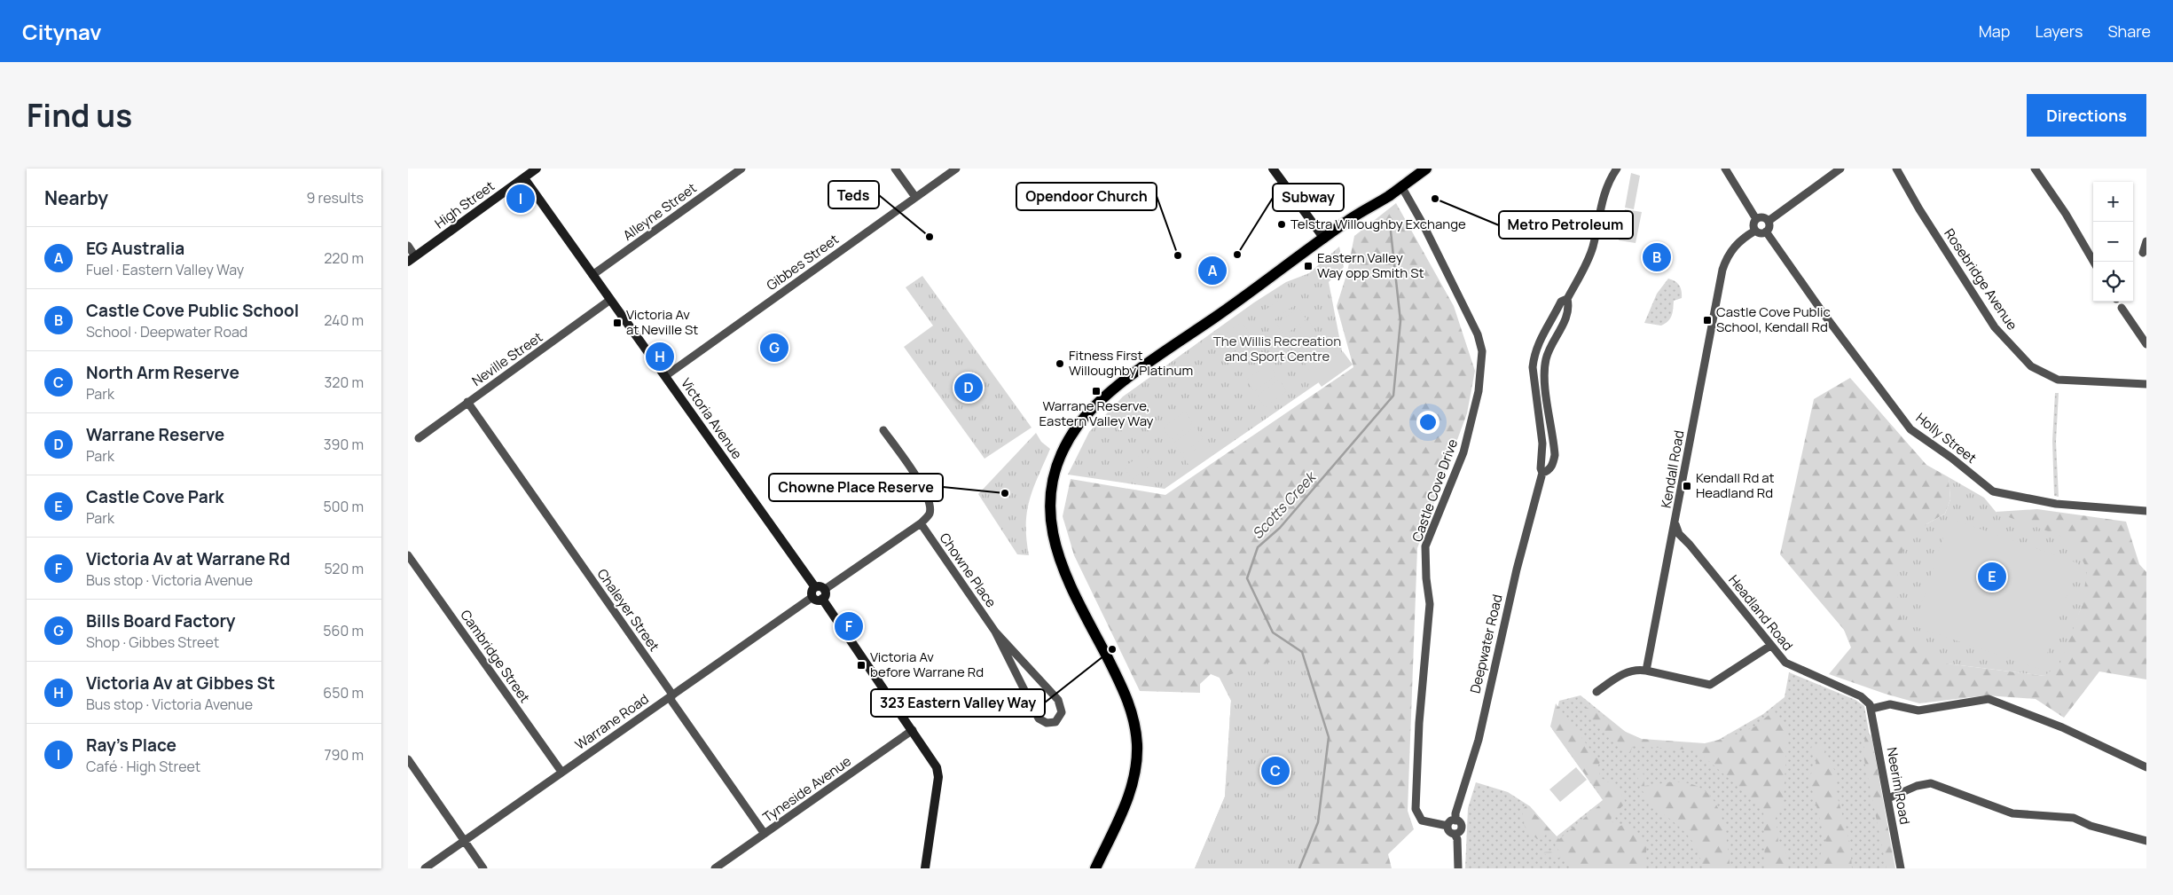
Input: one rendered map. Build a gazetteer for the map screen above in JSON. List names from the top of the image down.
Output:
{
  "streets": {
    "street": [
      "High Street",
      "Alleyne Street",
      "Gibbes Street",
      "Rosebridge Avenue",
      "Neville Street",
      "Victoria Avenue",
      "Holly Street",
      "Kendall Road",
      "Castle Cove Drive",
      "Chowne Place",
      "Chaleyer Street",
      "Headland Road",
      "Deepwater Road",
      "Cambridge Street",
      "Warrane Road",
      "Neerim Road",
      "Tyneside Avenue"
    ]
  },
  "crossings": [
    ["High Street", "Victoria Avenue"],
    ["Alleyne Street", "Victoria Avenue"],
    ["Gibbes Street", "Victoria Avenue"],
    ["Neville Street", "Victoria Avenue"],
    ["Neville Street", "Chaleyer Street"],
    ["Victoria Avenue", "Tyneside Avenue"],
    ["Holly Street", "Kendall Road"],
    ["Kendall Road", "Headland Road"],
    ["Castle Cove Drive", "Deepwater Road"],
    ["Chaleyer Street", "Warrane Road"],
    ["Chaleyer Street", "Tyneside Avenue"],
    ["Headland Road", "Neerim Road"],
    ["Cambridge Street", "Warrane Road"]
  ],
  "water": ["Scotts Creek"],
  "parks": ["The Willis Recreation and Sport Centre"],
  "places": {
    "other": [
      "Metro Petroleum",
      "Telstra Willoughby Exchange",
      "Teds",
      "Subway",
      "Opendoor Church",
      "Fitness First Willoughby Platinum",
      "Chowne Place Reserve",
      "323 Eastern Valley Way"
    ],
    "transit": [
      "Eastern Valley Way opp Smith St",
      "Castle Cove Public School, Kendall Rd",
      "Victoria Av at Neville St",
      "Warrane Reserve, Eastern Valley Way",
      "Kendall Rd at Headland Rd",
      "Victoria Av before Warrane Rd"
    ]
  },
  "page": {
    "header": "Citynav",
    "nav": ["Map", "Layers", "Share"],
    "title": "Find us",
    "buttons": "Directions",
    "heading": ["Nearby", "9 results"],
    "map_buttons": ["+", "−"],
    "pins": [
      "I",
      "B",
      "A",
      "G",
      "H",
      "D",
      "E",
      "F",
      "C"
    ],
    "list": [
      {
        "mark": "A",
        "name": "EG Australia",
        "note": "Fuel · Eastern Valley Way",
        "value": "220 m"
      },
      {
        "mark": "B",
        "name": "Castle Cove Public School",
        "note": "School · Deepwater Road",
        "value": "240 m"
      },
      {
        "mark": "C",
        "name": "North Arm Reserve",
        "note": "Park",
        "value": "320 m"
      },
      {
        "mark": "D",
        "name": "Warrane Reserve",
        "note": "Park",
        "value": "390 m"
      },
      {
        "mark": "E",
        "name": "Castle Cove Park",
        "note": "Park",
        "value": "500 m"
      },
      {
        "mark": "F",
        "name": "Victoria Av at Warrane Rd",
        "note": "Bus stop · Victoria Avenue",
        "value": "520 m"
      },
      {
        "mark": "G",
        "name": "Bills Board Factory",
        "note": "Shop · Gibbes Street",
        "value": "560 m"
      },
      {
        "mark": "H",
        "name": "Victoria Av at Gibbes St",
        "note": "Bus stop · Victoria Avenue",
        "value": "650 m"
      },
      {
        "mark": "I",
        "name": "Ray's Place",
        "note": "Café · High Street",
        "value": "790 m"
      }
    ]
  }
}
